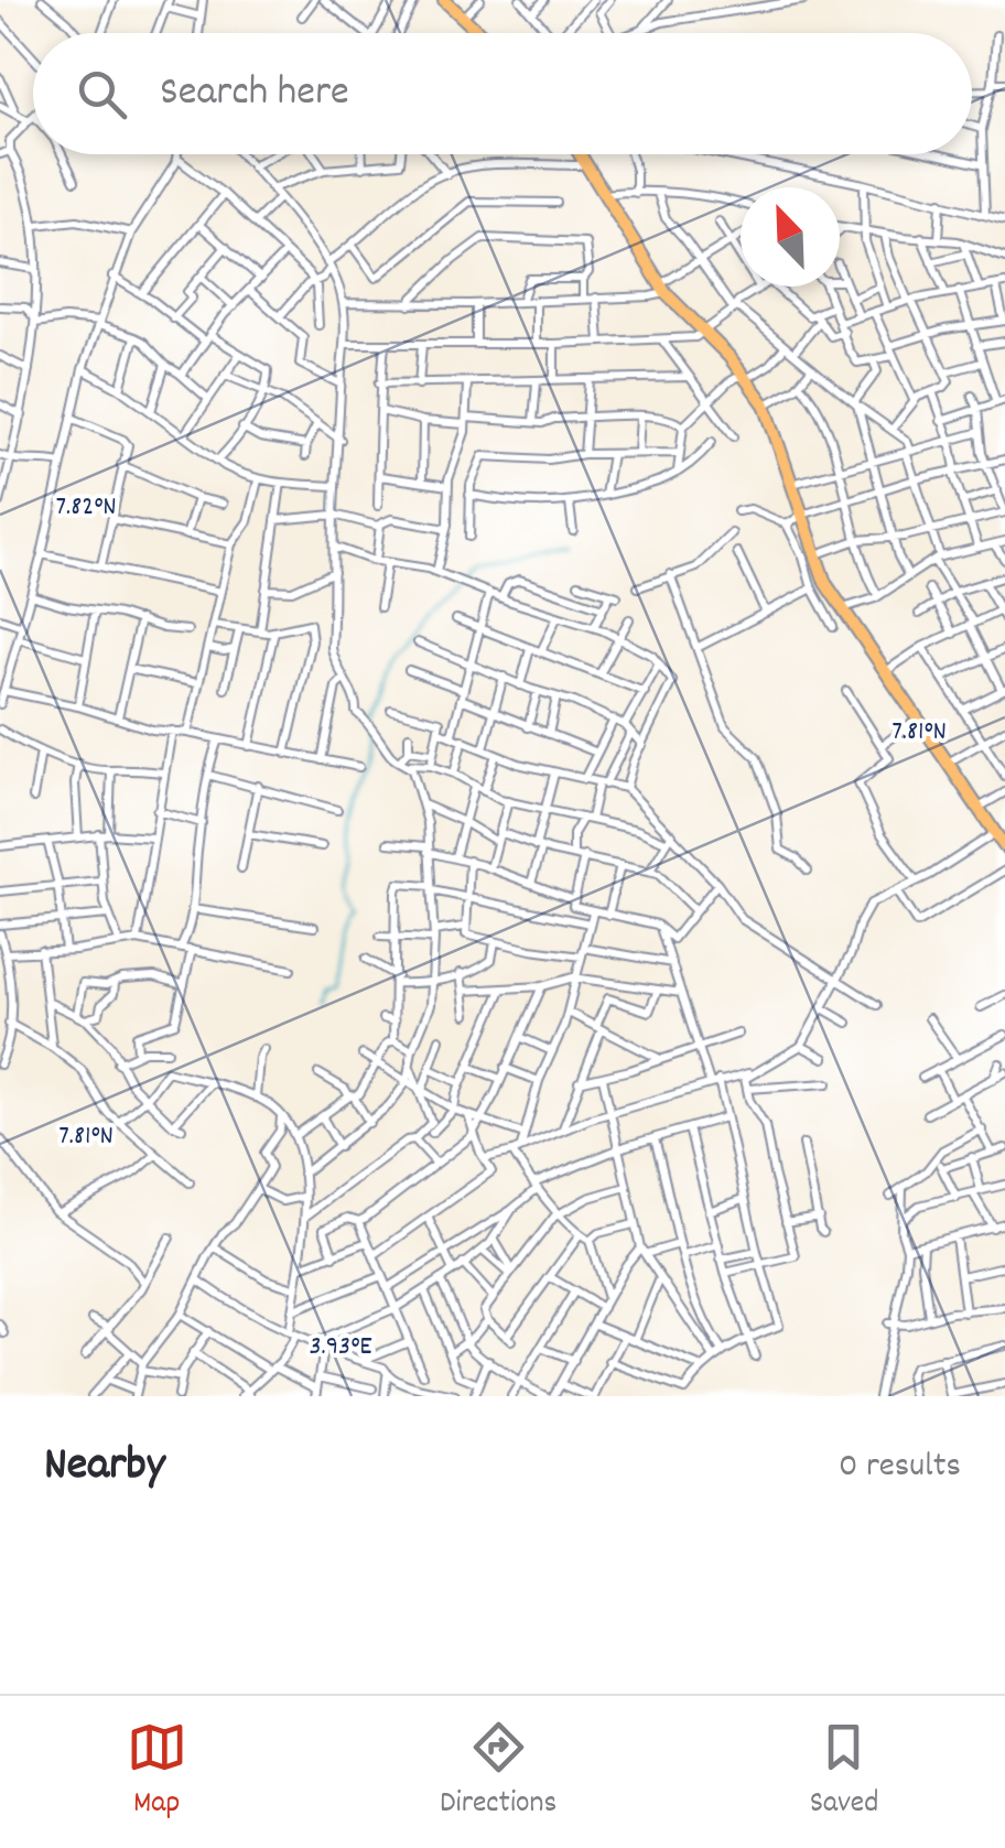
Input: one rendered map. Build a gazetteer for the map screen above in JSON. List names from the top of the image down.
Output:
{
  "north": "top left",
  "page": {
    "search": "Search here",
    "heading": ["Nearby", "0 results"],
    "nav": ["Map", "Directions", "Saved"]
  },
  "coordinates": ["7.82°N", "7.81°N", "3.93°E"]
}
